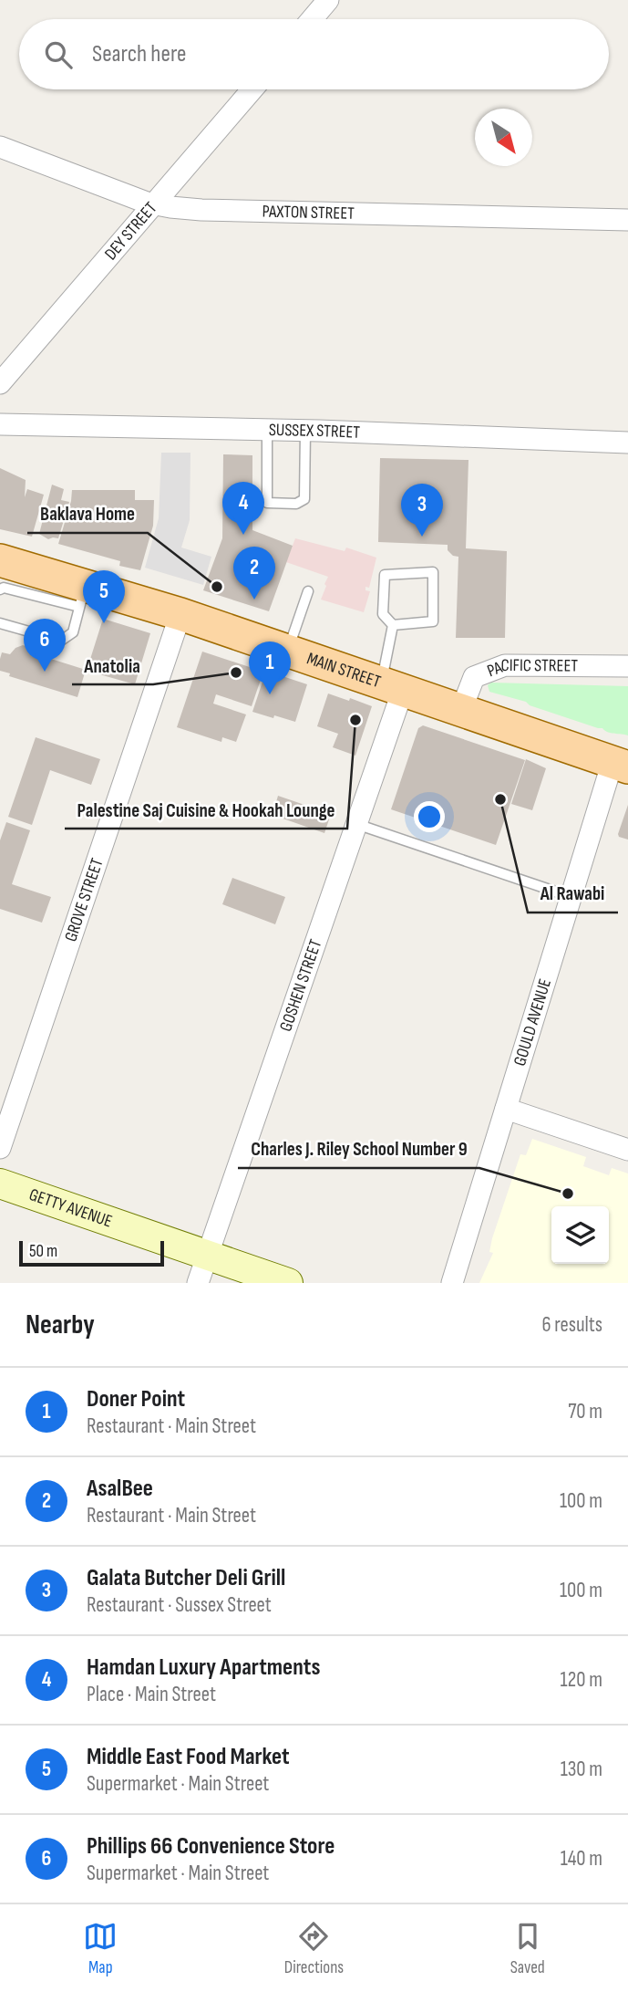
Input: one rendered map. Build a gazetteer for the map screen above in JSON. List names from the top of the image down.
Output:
{
  "streets": {
    "main road": ["MAIN STREET"],
    "street": [
      "PAXTON STREET",
      "DEY STREET",
      "SUSSEX STREET",
      "PACIFIC STREET",
      "GROVE STREET",
      "GOSHEN STREET",
      "GOULD AVENUE",
      "GETTY AVENUE"
    ]
  },
  "crossings": [
    ["PAXTON STREET", "DEY STREET"],
    ["MAIN STREET", "PACIFIC STREET"],
    ["MAIN STREET", "GROVE STREET"],
    ["MAIN STREET", "GOSHEN STREET"],
    ["MAIN STREET", "GOULD AVENUE"],
    ["GOSHEN STREET", "GETTY AVENUE"]
  ],
  "places": [
    "Baklava Home",
    "Anatolia",
    "Palestine Saj Cuisine & Hookah Lounge",
    "Al Rawabi",
    "Charles J. Riley School Number 9"
  ],
  "scale_bar": "50 m",
  "north": "bottom right",
  "page": {
    "search": "Search here",
    "pins": [
      "4",
      "3",
      "2",
      "5",
      "6",
      "1"
    ],
    "scale": "50 m",
    "heading": ["Nearby", "6 results"],
    "list": [
      {
        "mark": "1",
        "name": "Doner Point",
        "note": "Restaurant · Main Street",
        "value": "70 m"
      },
      {
        "mark": "2",
        "name": "AsalBee",
        "note": "Restaurant · Main Street",
        "value": "100 m"
      },
      {
        "mark": "3",
        "name": "Galata Butcher Deli Grill",
        "note": "Restaurant · Sussex Street",
        "value": "100 m"
      },
      {
        "mark": "4",
        "name": "Hamdan Luxury Apartments",
        "note": "Place · Main Street",
        "value": "120 m"
      },
      {
        "mark": "5",
        "name": "Middle East Food Market",
        "note": "Supermarket · Main Street",
        "value": "130 m"
      },
      {
        "mark": "6",
        "name": "Phillips 66 Convenience Store",
        "note": "Supermarket · Main Street",
        "value": "140 m"
      }
    ],
    "nav": ["Map", "Directions", "Saved"]
  }
}
